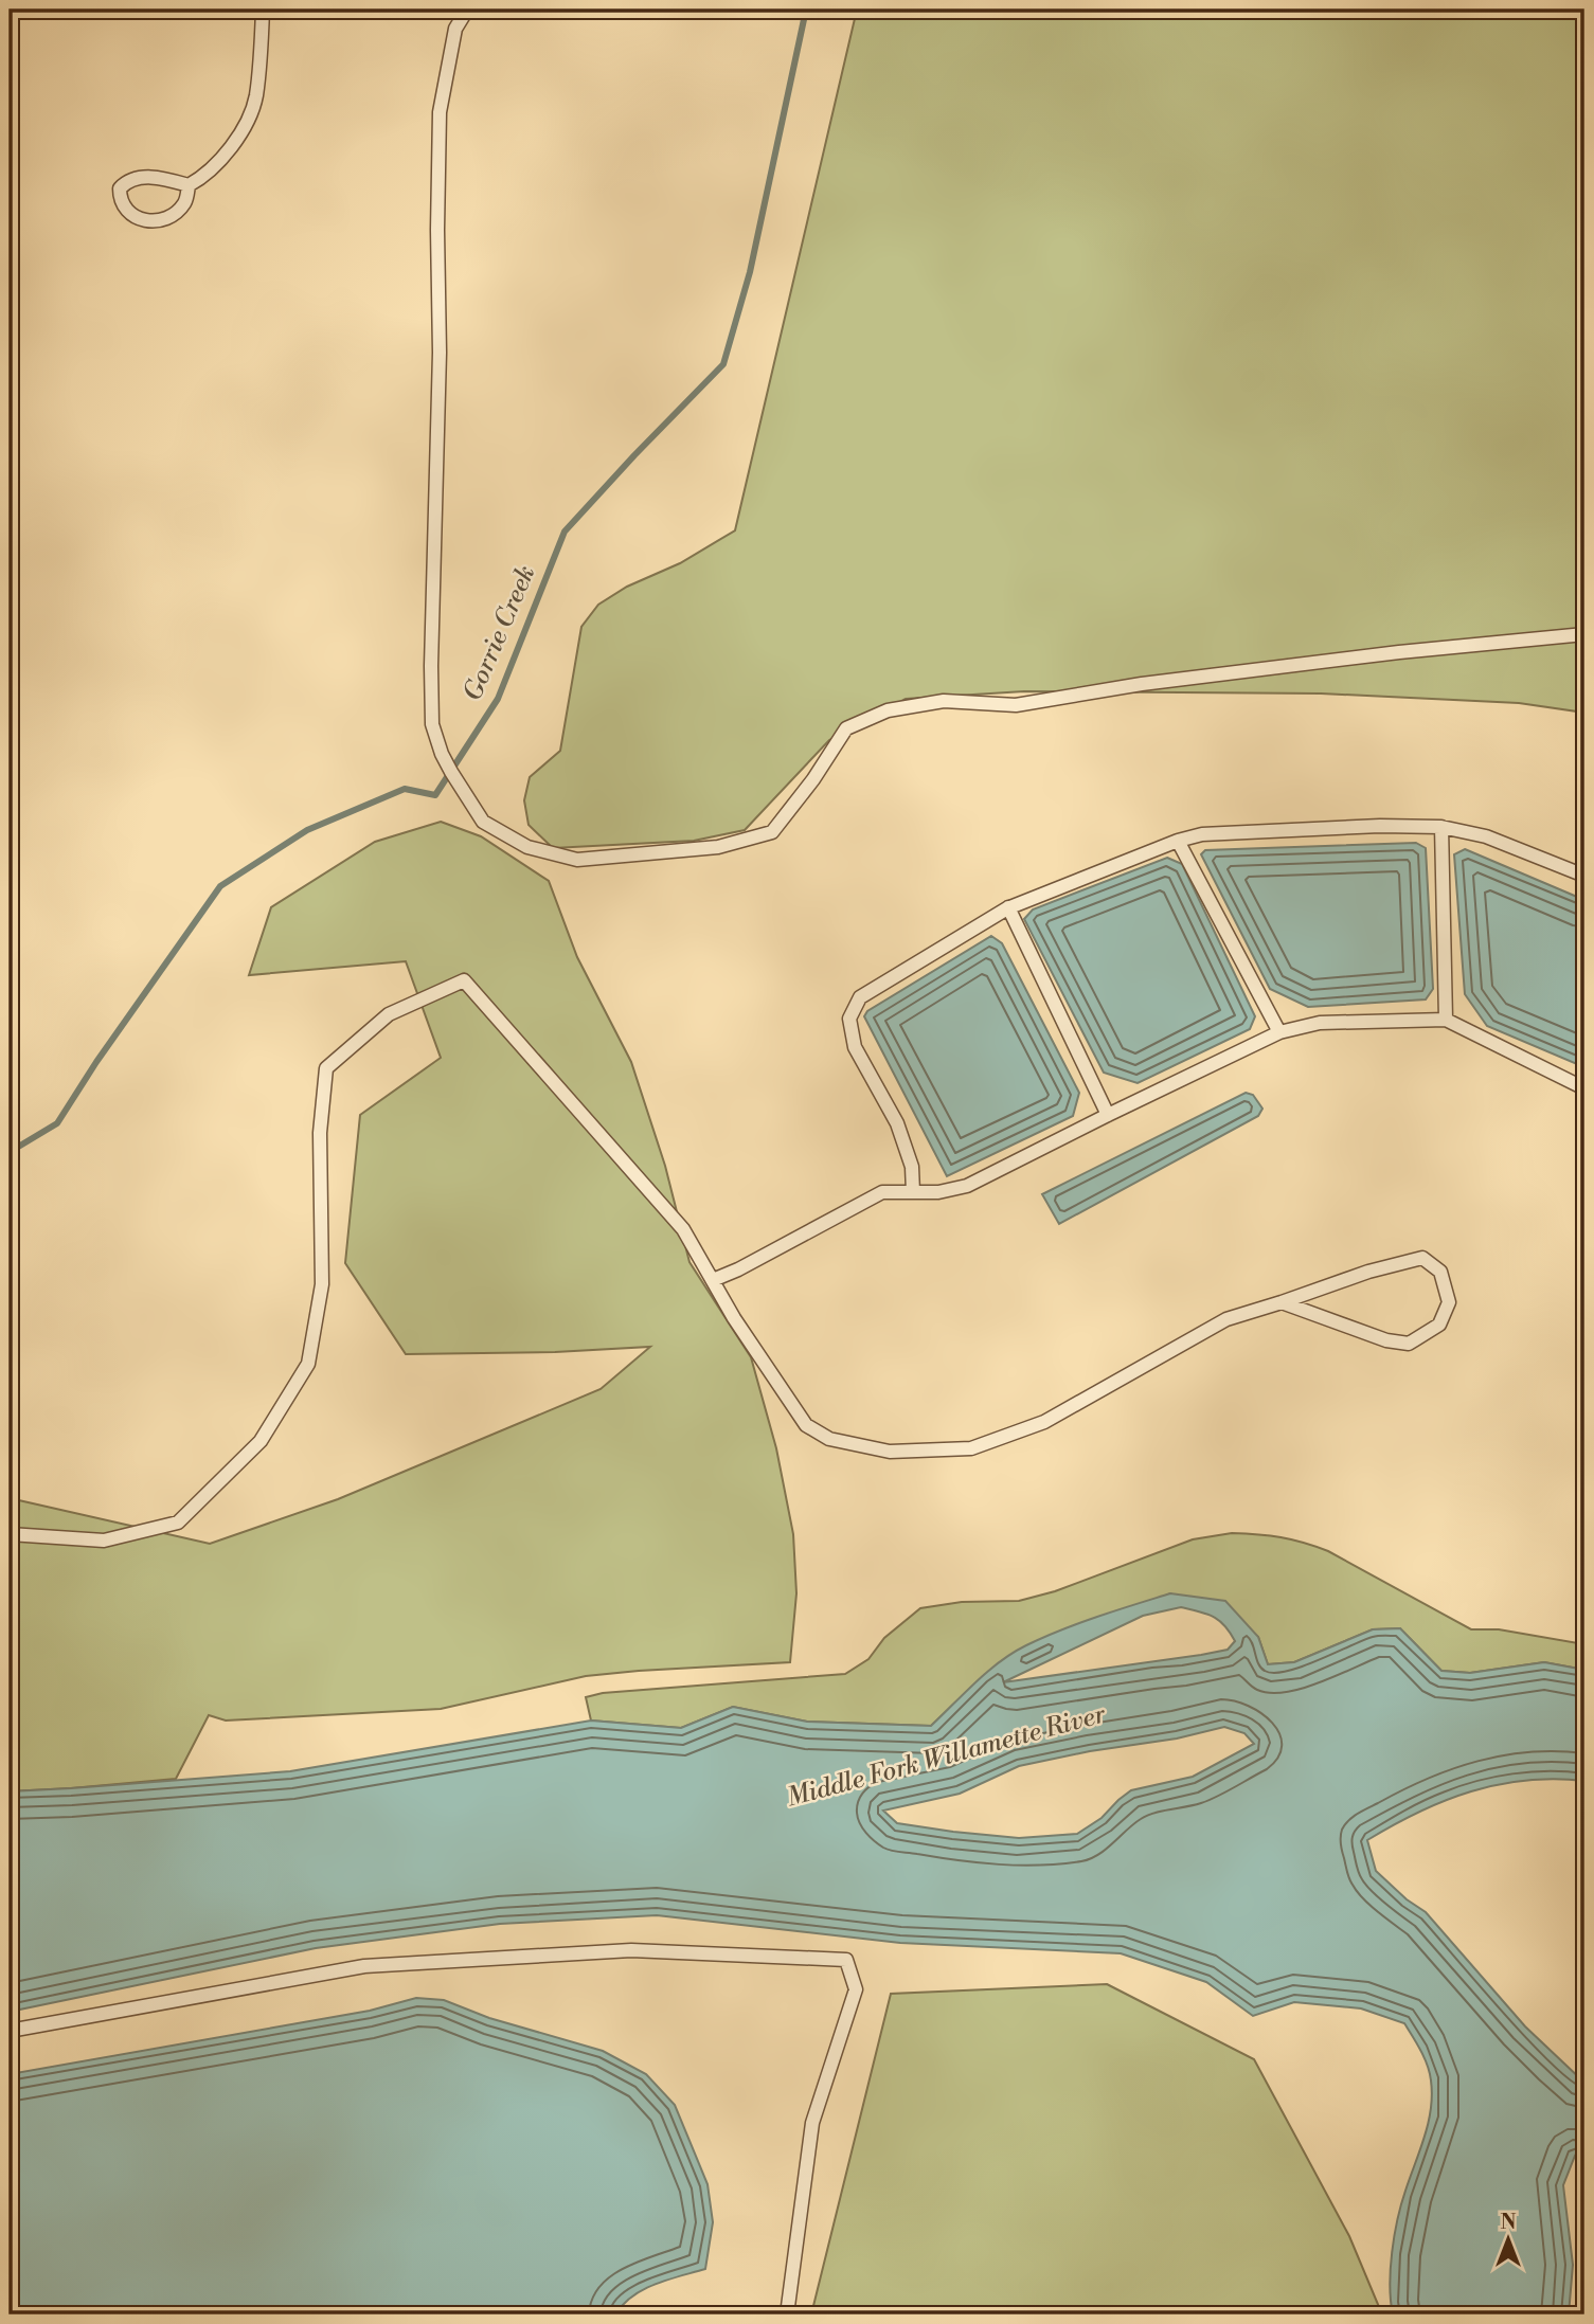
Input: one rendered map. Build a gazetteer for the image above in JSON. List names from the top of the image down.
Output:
{
  "water": ["Gorrie Creek", "Middle Fork Willamette River"],
  "north": "top"
}
